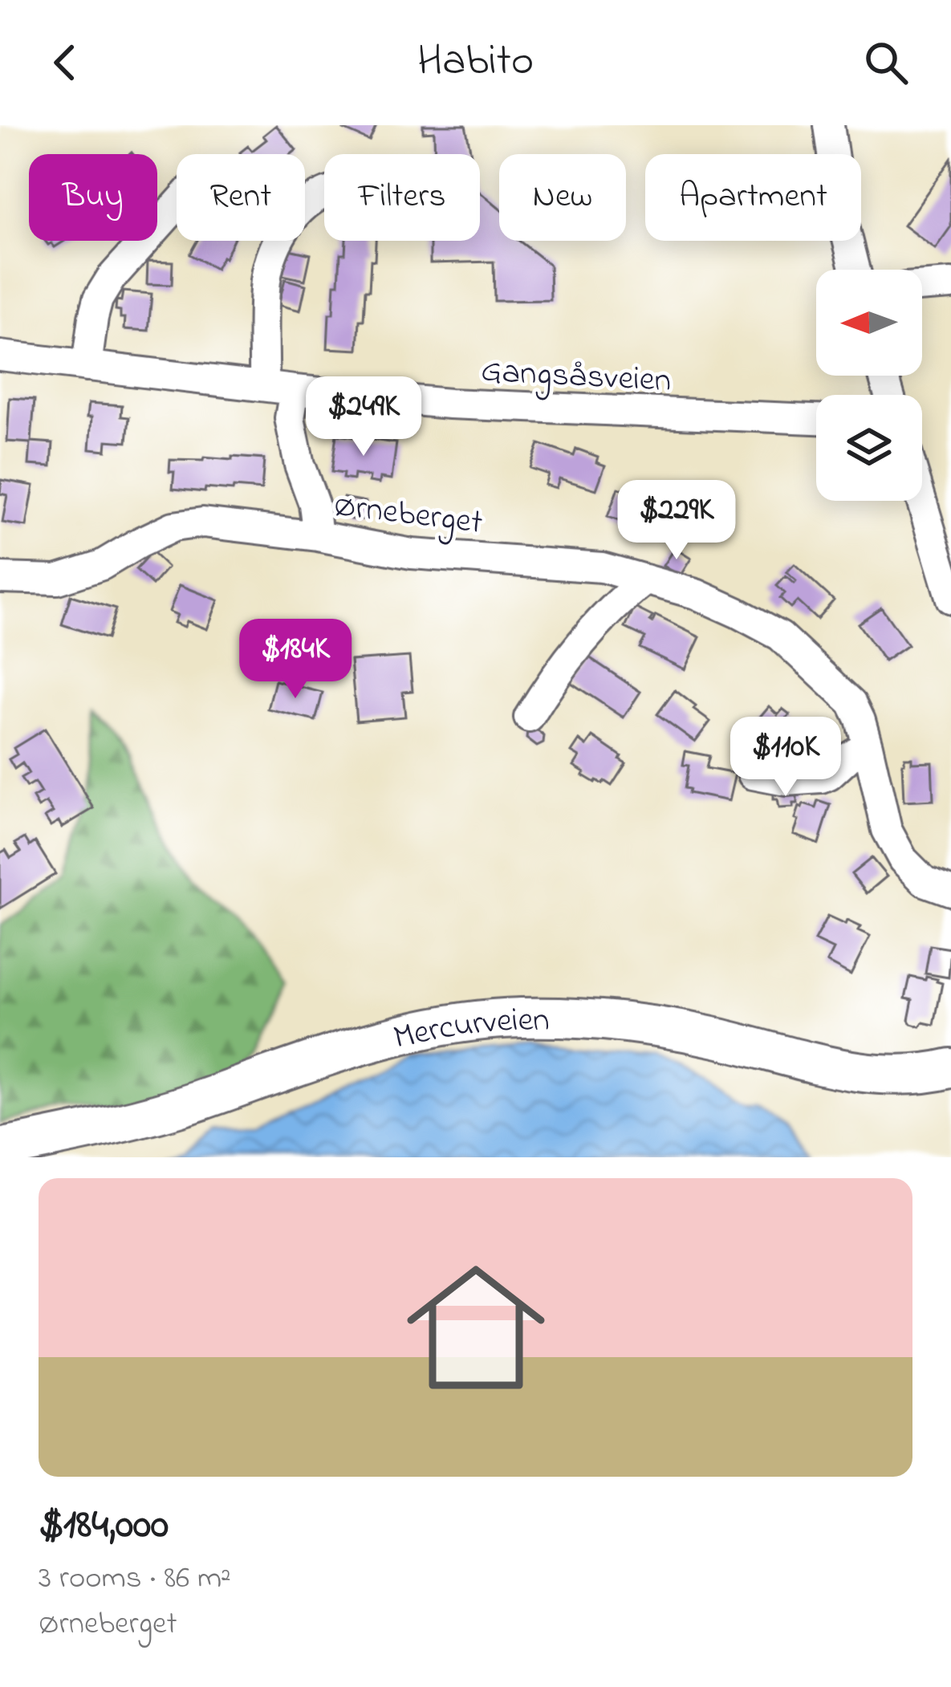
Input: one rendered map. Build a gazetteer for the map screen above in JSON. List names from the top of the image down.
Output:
{
  "streets": {
    "main road": ["Mercurveien"],
    "street": ["Gangsåsveien", "Ørneberget"]
  },
  "north": "left",
  "page": {
    "header": "Habito",
    "chip": [
      "Buy",
      "Rent",
      "Filters",
      "New",
      "Apartment"
    ],
    "price": [
      "$249K",
      "$229K",
      "$184K",
      "$110K"
    ],
    "list": [
      {
        "name": "$184,000",
        "note": "3 rooms · 86 m² · Ørneberget"
      }
    ]
  }
}
